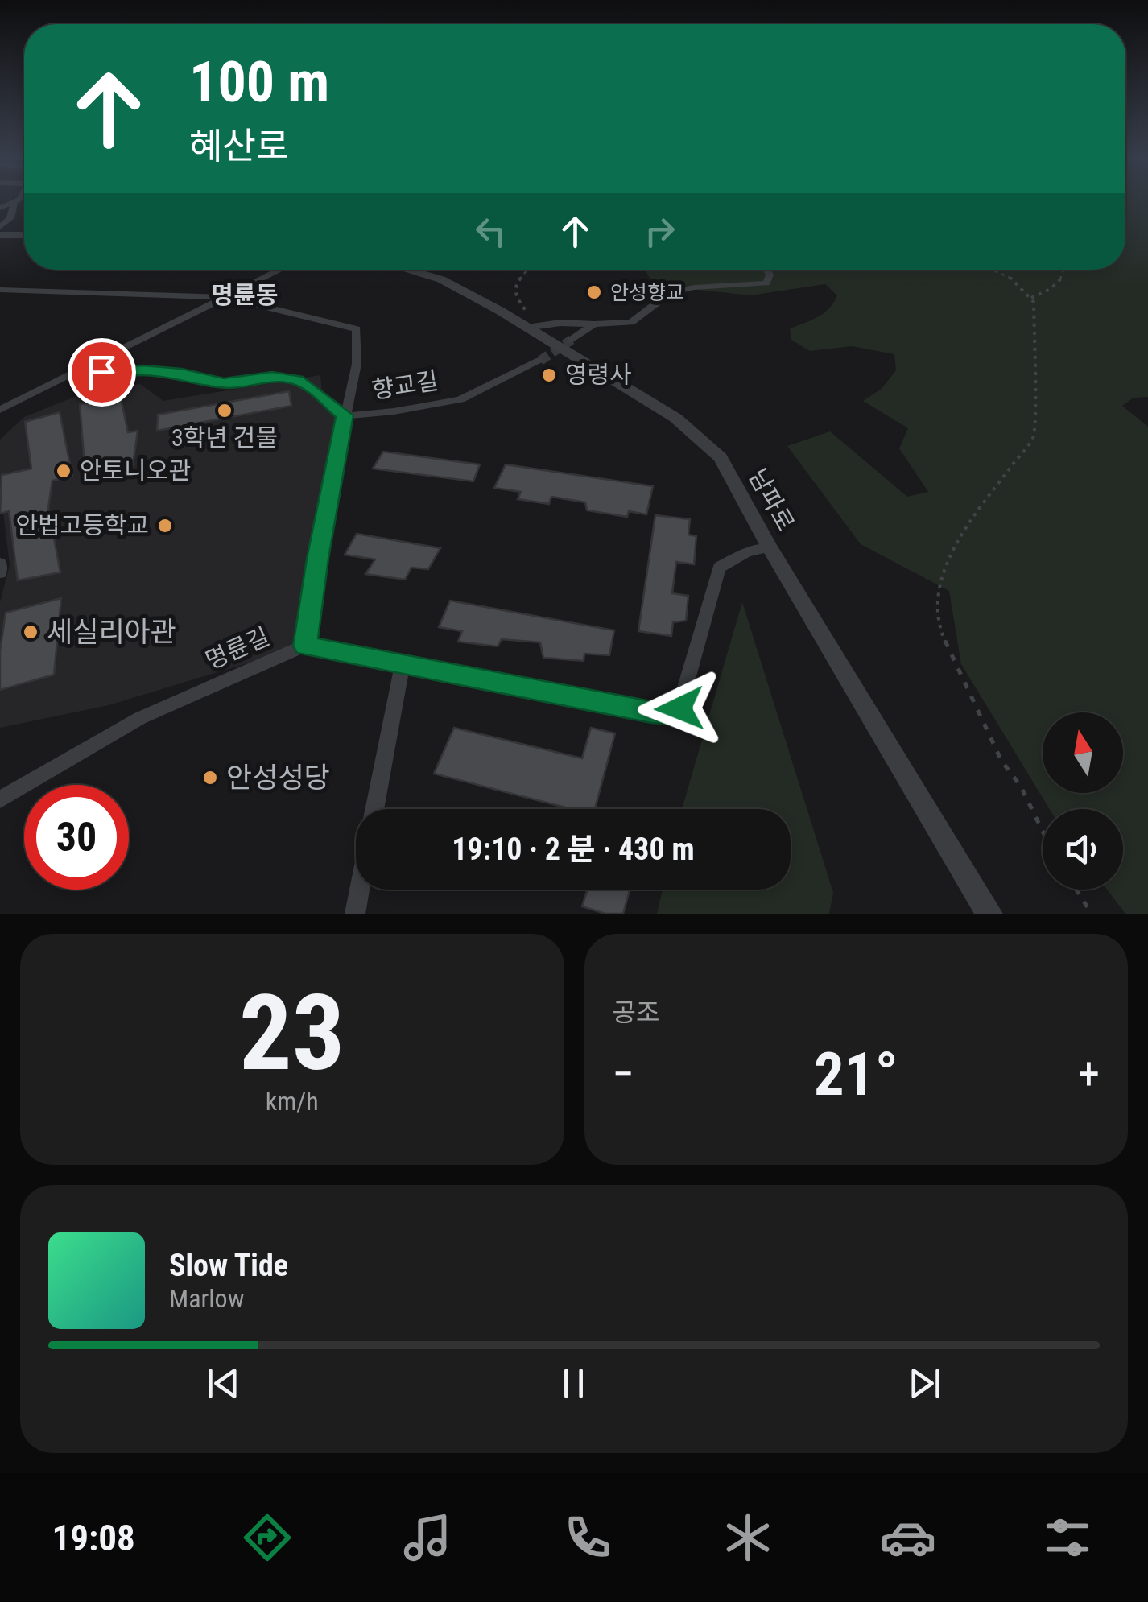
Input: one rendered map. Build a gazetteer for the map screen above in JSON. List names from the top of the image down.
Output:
{
  "streets": {
    "street": ["향교길", "남파로", "명륜길"]
  },
  "crossings": [
    ["향교길", "명륜길"]
  ],
  "districts": ["명륜동"],
  "places": [
    "안성향교",
    "영령사",
    "3학년 건물",
    "안토니오관",
    "안법고등학교",
    "세실리아관",
    "안성성당"
  ],
  "north": "top",
  "page": {
    "turn": ["100 m", "혜산로"],
    "limit": "30",
    "trip": "19:10 · 2 분 · 430 m",
    "tile": [
      ["23", "km/h"],
      "공조"
    ],
    "heat": ["−", "21°", "+"],
    "song": ["Slow Tide", "Marlow"],
    "tabs": "19:08"
  }
}
